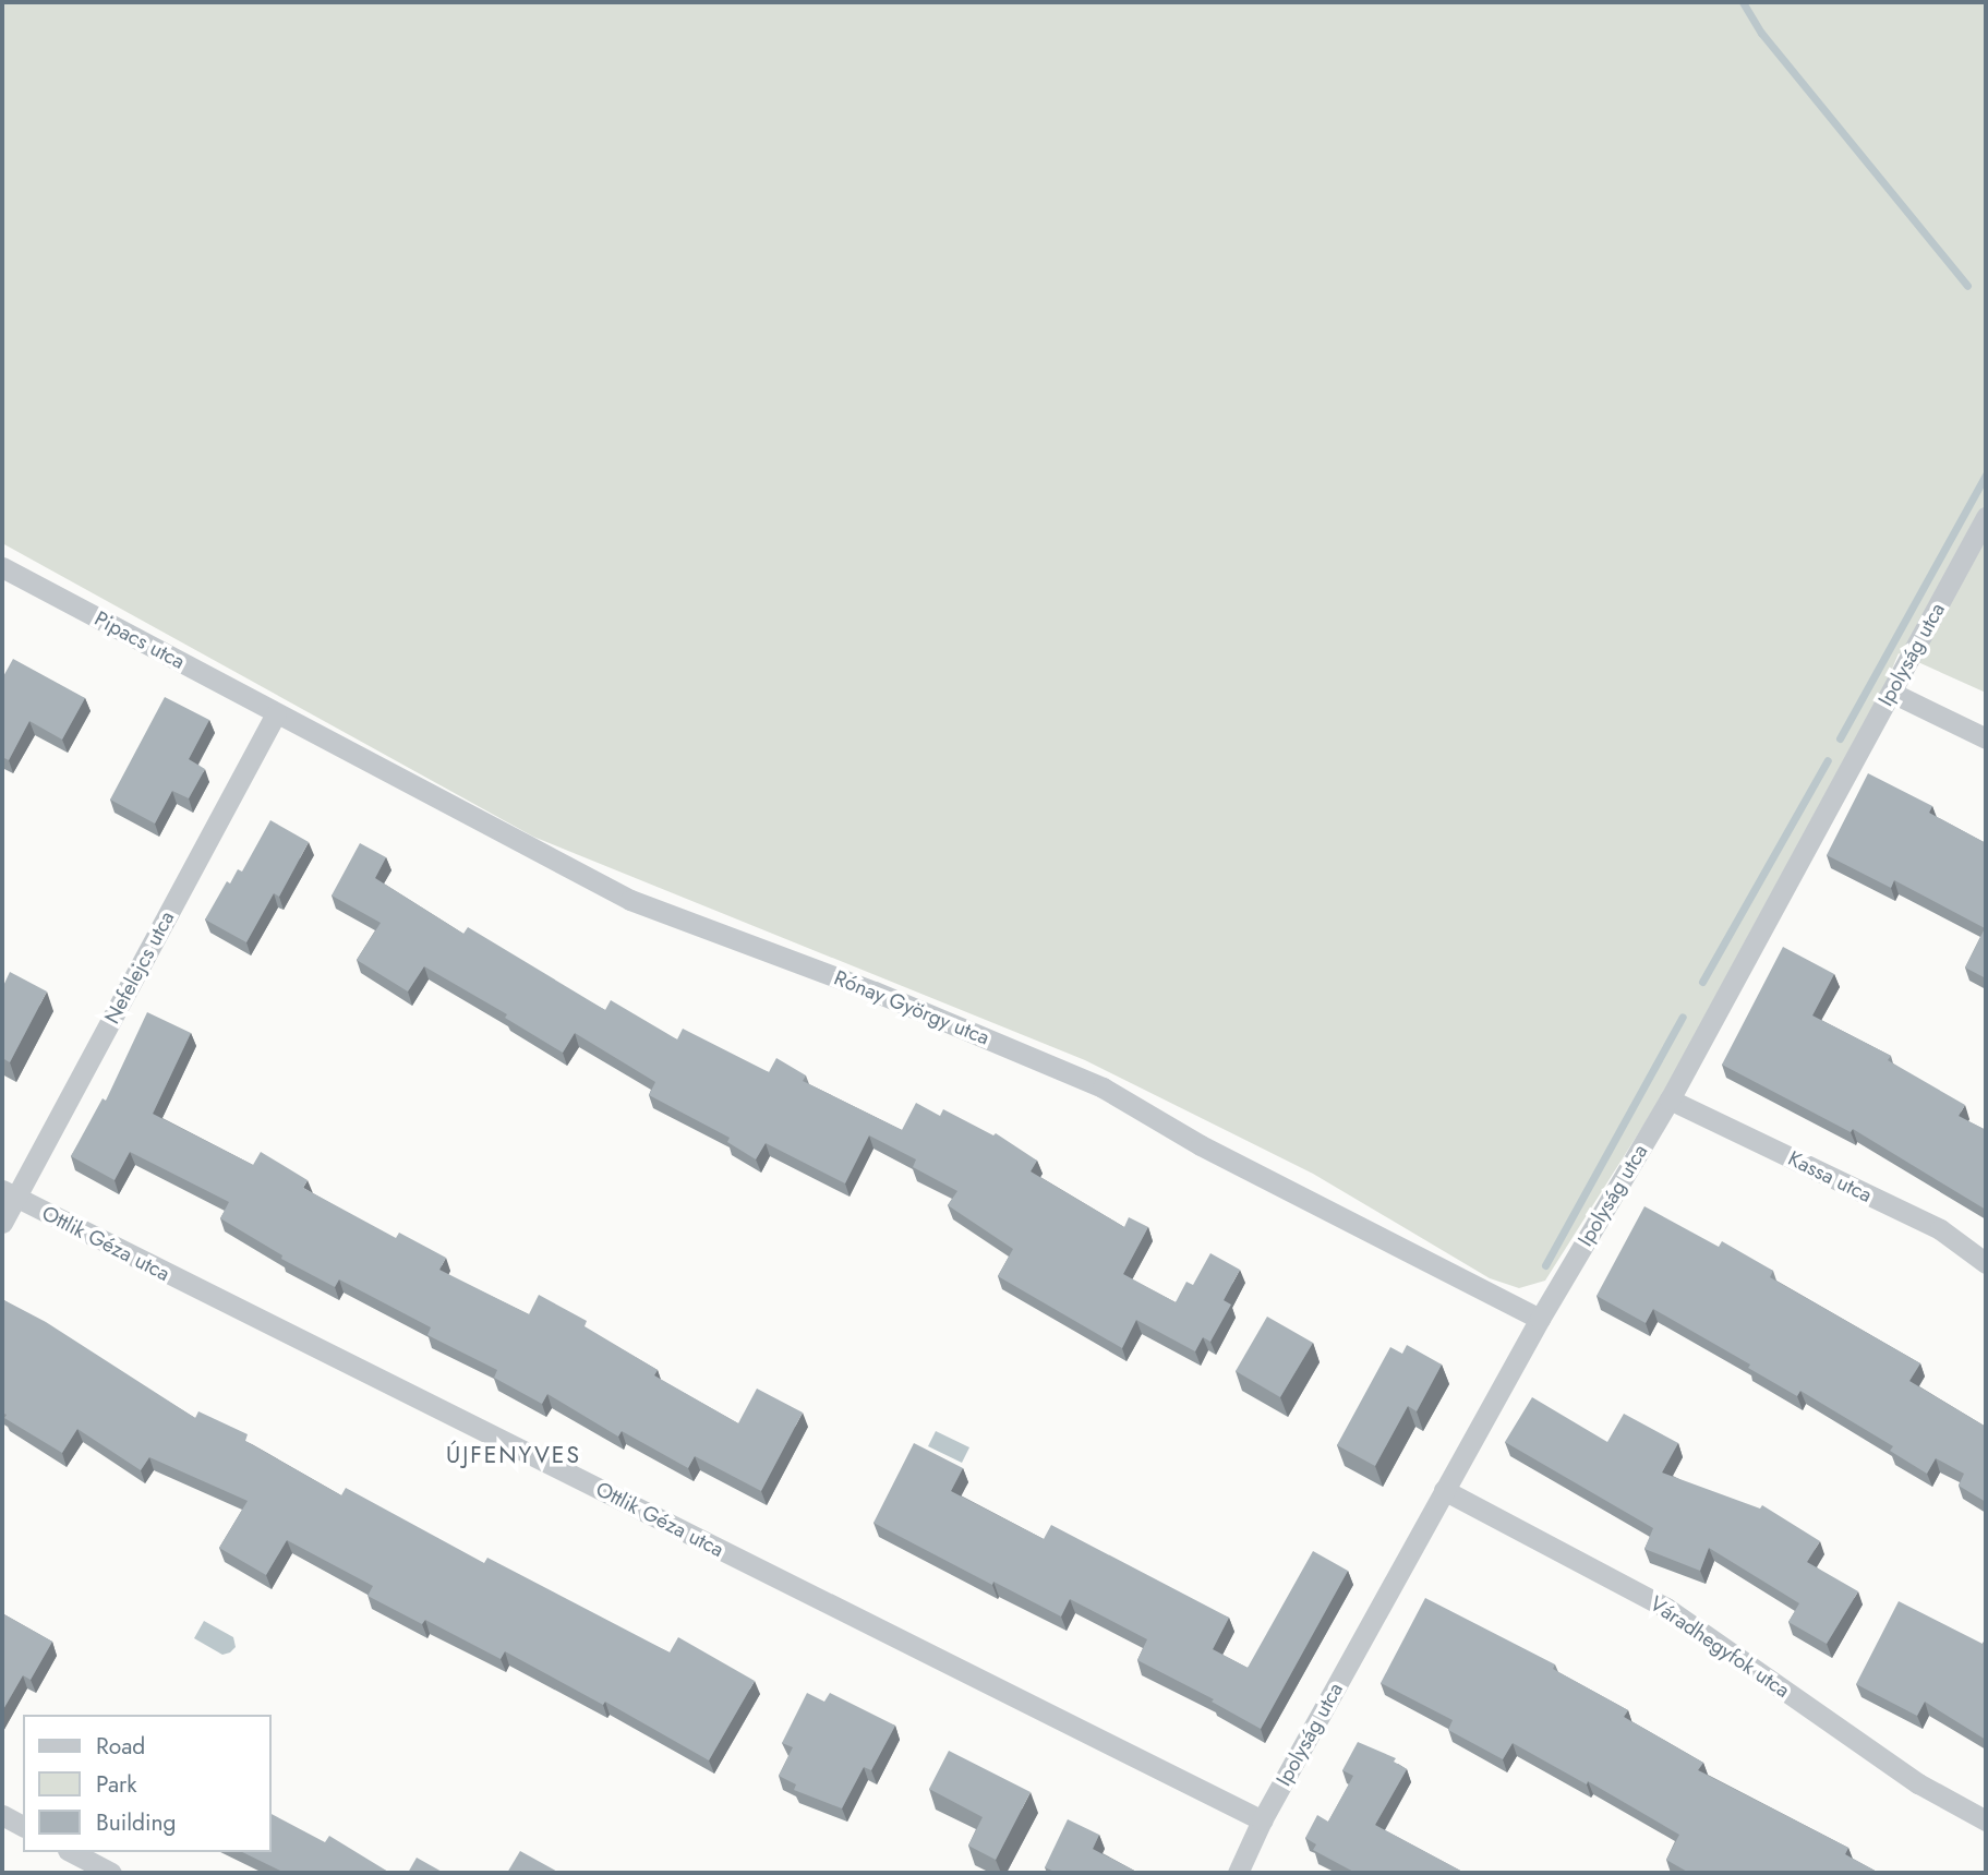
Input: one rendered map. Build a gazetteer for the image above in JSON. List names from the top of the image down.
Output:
{
  "streets": {
    "street": [
      "Pipacs utca",
      "Ipolyság utca",
      "Nefelejcs utca",
      "Rónay György utca",
      "Kassa utca",
      "Ottlik Géza utca",
      "Váradhegyfok utca"
    ]
  },
  "crossings": [
    ["Pipacs utca", "Nefelejcs utca"],
    ["Pipacs utca", "Rónay György utca"],
    ["Ipolyság utca", "Rónay György utca"],
    ["Ipolyság utca", "Kassa utca"],
    ["Ipolyság utca", "Ottlik Géza utca"],
    ["Ipolyság utca", "Váradhegyfok utca"],
    ["Nefelejcs utca", "Rónay György utca"],
    ["Nefelejcs utca", "Ottlik Géza utca"]
  ],
  "districts": ["ÚJFENYVES"],
  "legend": ["Road", "Park", "Building"]
}
